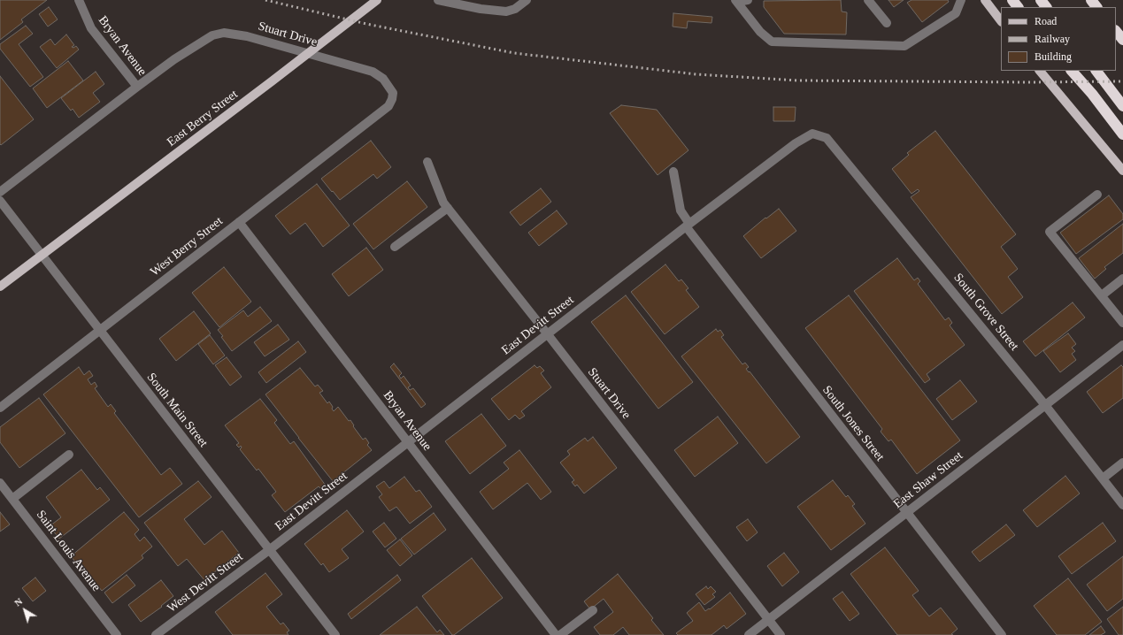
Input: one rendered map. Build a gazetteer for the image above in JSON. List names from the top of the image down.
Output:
{
  "streets": {
    "main road": ["East Berry Street"],
    "street": [
      "Stuart Drive",
      "Bryan Avenue",
      "West Berry Street",
      "South Grove Street",
      "East Devitt Street",
      "South Main Street",
      "South Jones Street",
      "East Shaw Street",
      "Saint Louis Avenue",
      "West Devitt Street"
    ]
  },
  "crossings": [
    ["Stuart Drive", "Bryan Avenue"],
    ["Stuart Drive", "West Berry Street"],
    ["Stuart Drive", "East Devitt Street"],
    ["Stuart Drive", "East Shaw Street"],
    ["Bryan Avenue", "West Berry Street"],
    ["Bryan Avenue", "East Devitt Street"],
    ["East Berry Street", "South Main Street"],
    ["West Berry Street", "South Main Street"],
    ["South Grove Street", "East Devitt Street"],
    ["South Grove Street", "East Shaw Street"],
    ["East Devitt Street", "South Main Street"],
    ["East Devitt Street", "South Jones Street"],
    ["East Devitt Street", "West Devitt Street"],
    ["South Main Street", "West Devitt Street"],
    ["South Jones Street", "East Shaw Street"]
  ],
  "legend": ["Road", "Railway", "Building"],
  "north": "top left"
}
